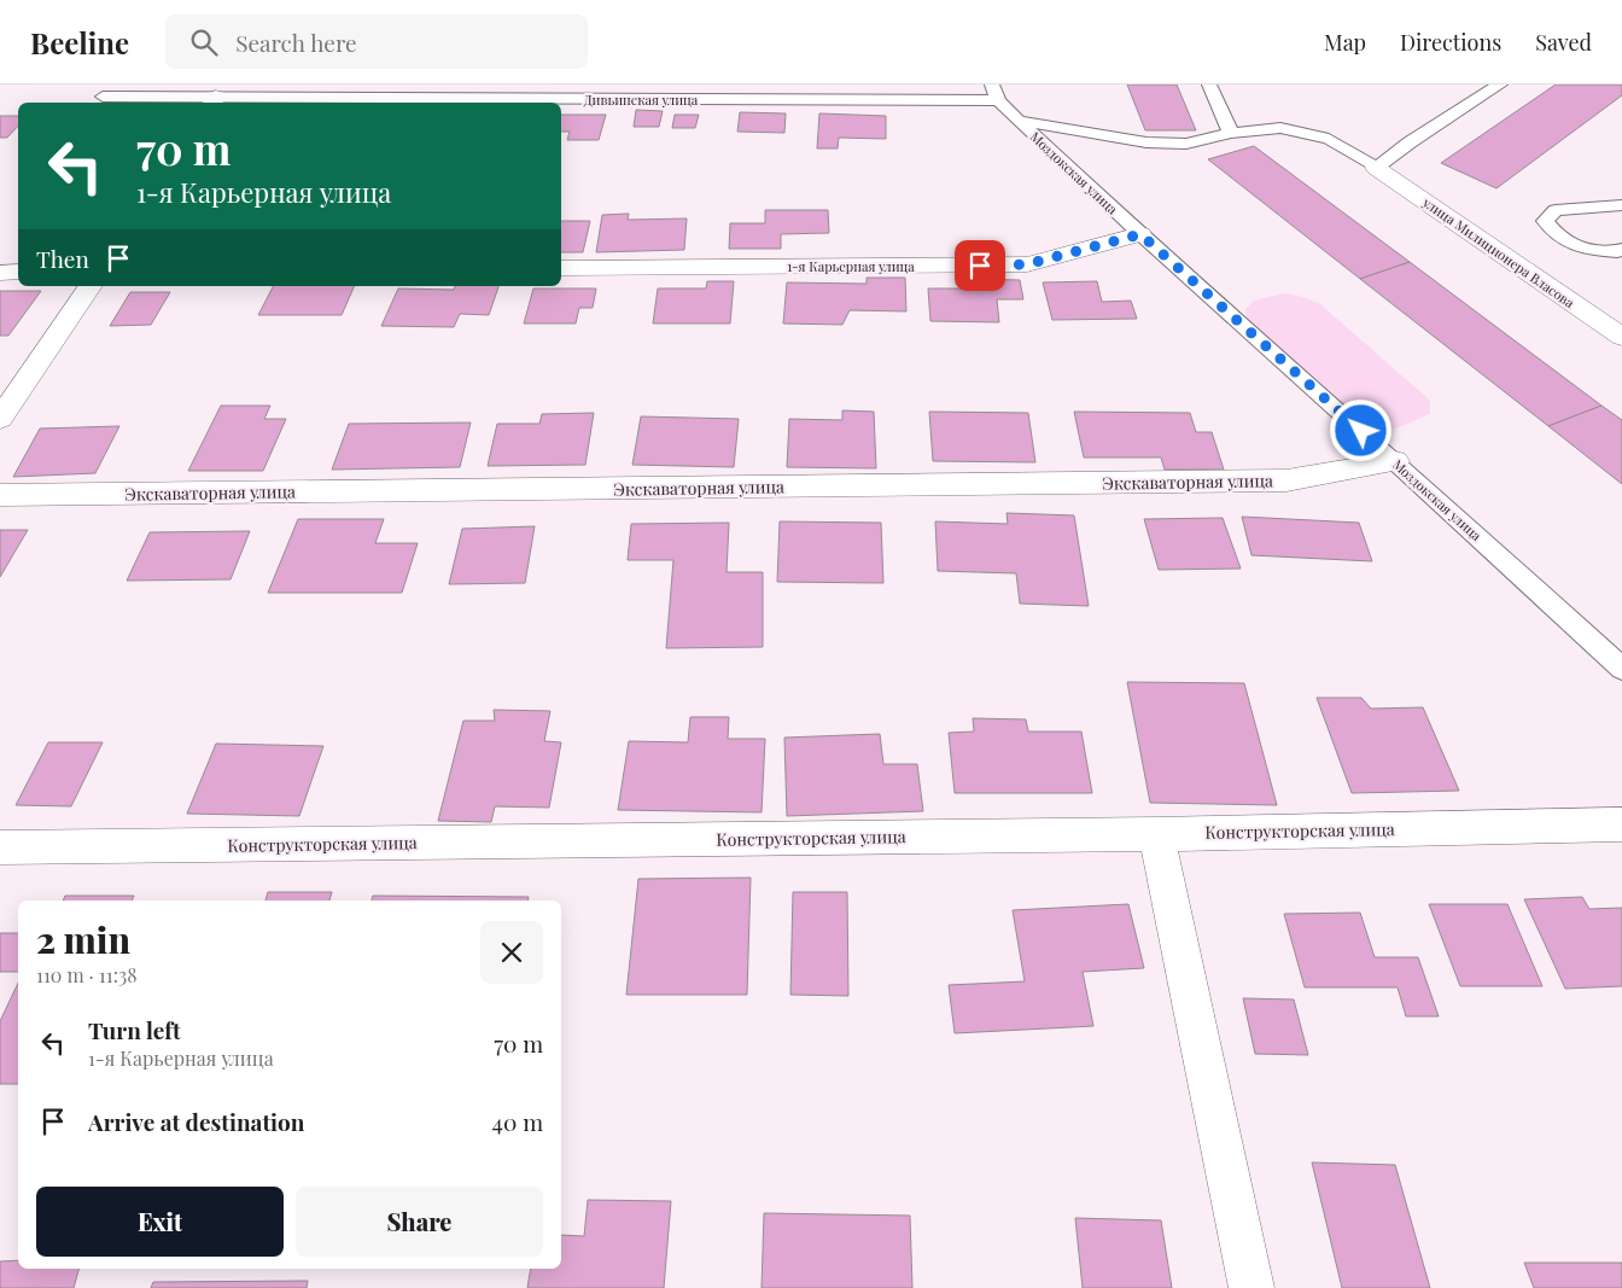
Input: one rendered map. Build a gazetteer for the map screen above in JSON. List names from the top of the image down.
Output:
{
  "streets": {
    "street": [
      "улица Милиционера Власова",
      "1-я Карьерная улица",
      "Экскаваторная улица",
      "Конструкторская улица"
    ],
    "lane": ["Дивьинская улица", "Моздокская улица"]
  },
  "crossings": [
    ["Дивьинская улица", "Моздокская улица"],
    ["Моздокская улица", "1-я Карьерная улица"],
    ["Моздокская улица", "Экскаваторная улица"]
  ],
  "page": {
    "header": "Beeline",
    "search": "Search here",
    "nav": ["Map", "Directions", "Saved"],
    "turn": ["70 m", "1-я Карьерная улица"],
    "then": "Then",
    "heading": ["2 min", "110 m · 11:38"],
    "list": [
      {
        "name": "Turn left",
        "note": "1-я Карьерная улица",
        "value": "70 m"
      },
      {
        "name": "Arrive at destination",
        "value": "40 m"
      }
    ],
    "buttons": ["Exit", "Share"]
  }
}
